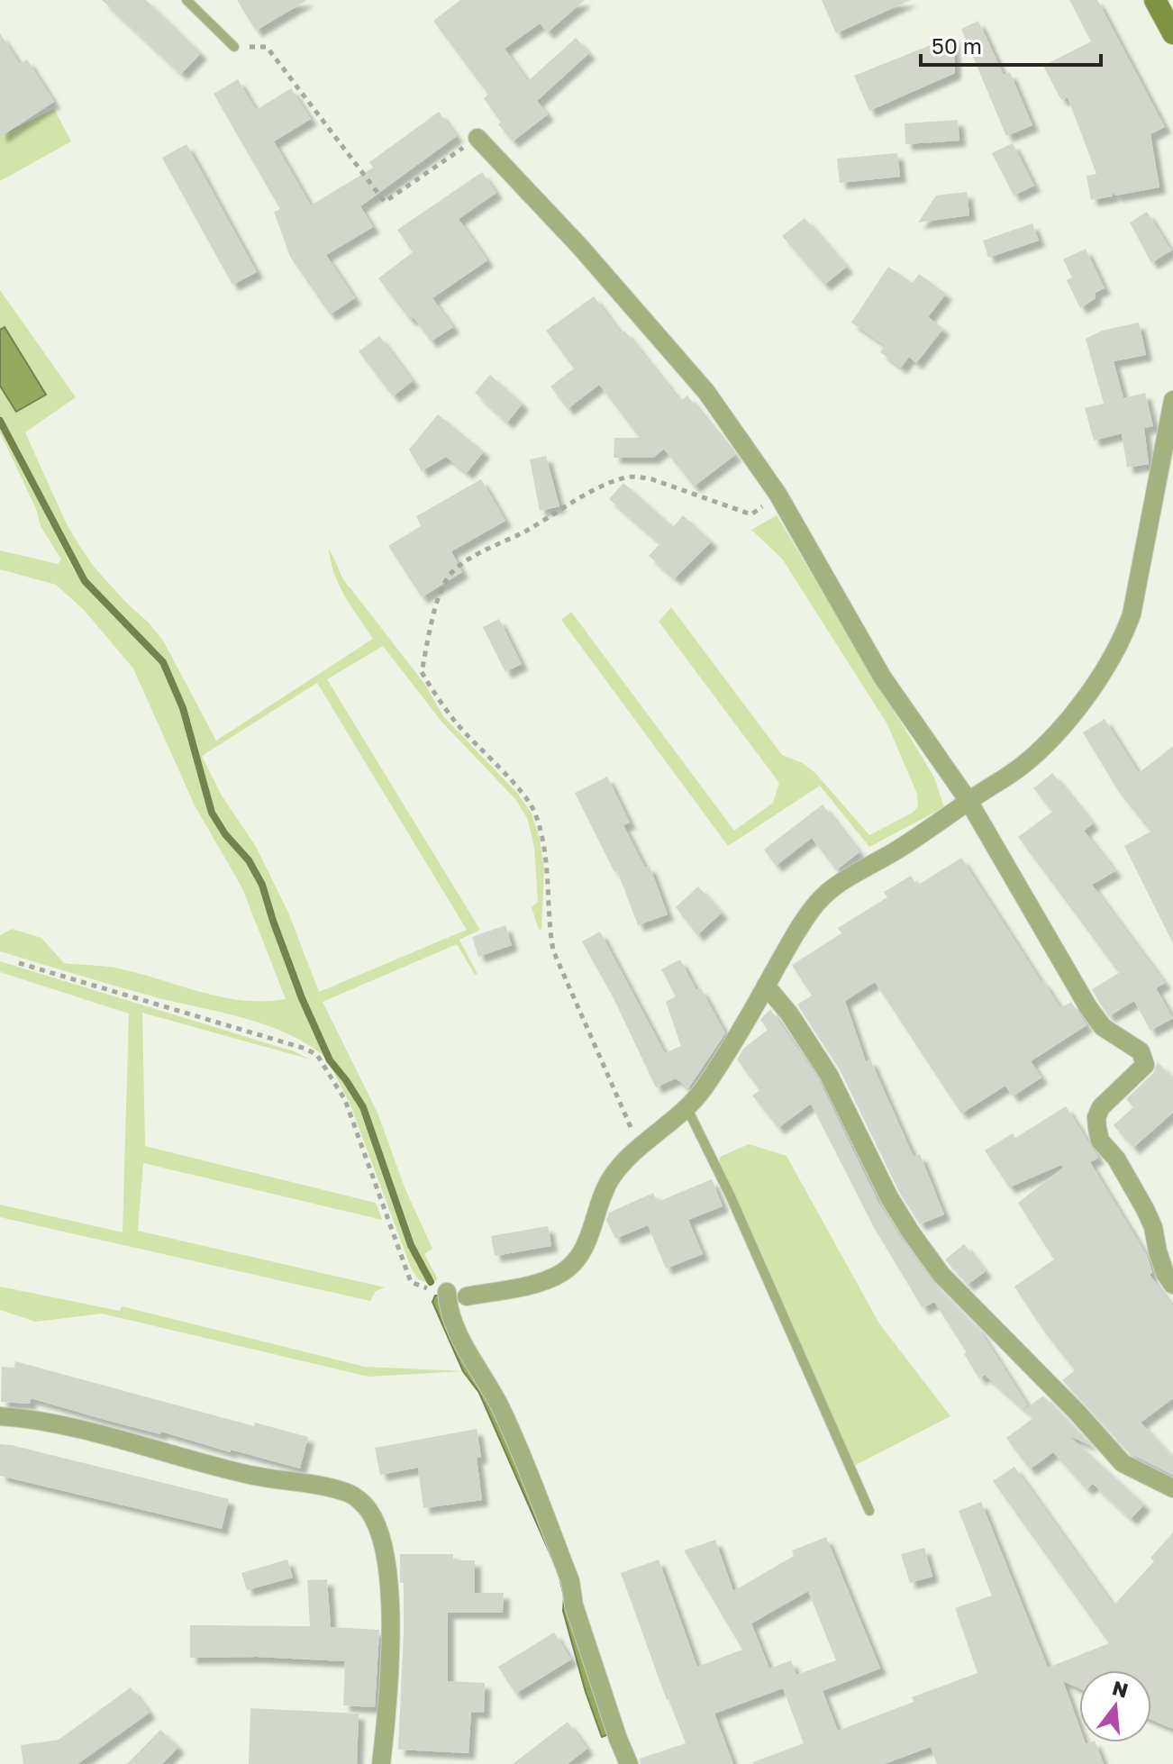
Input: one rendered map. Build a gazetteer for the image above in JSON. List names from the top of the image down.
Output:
{
  "scale_bar": "50 m",
  "north": "top"
}
